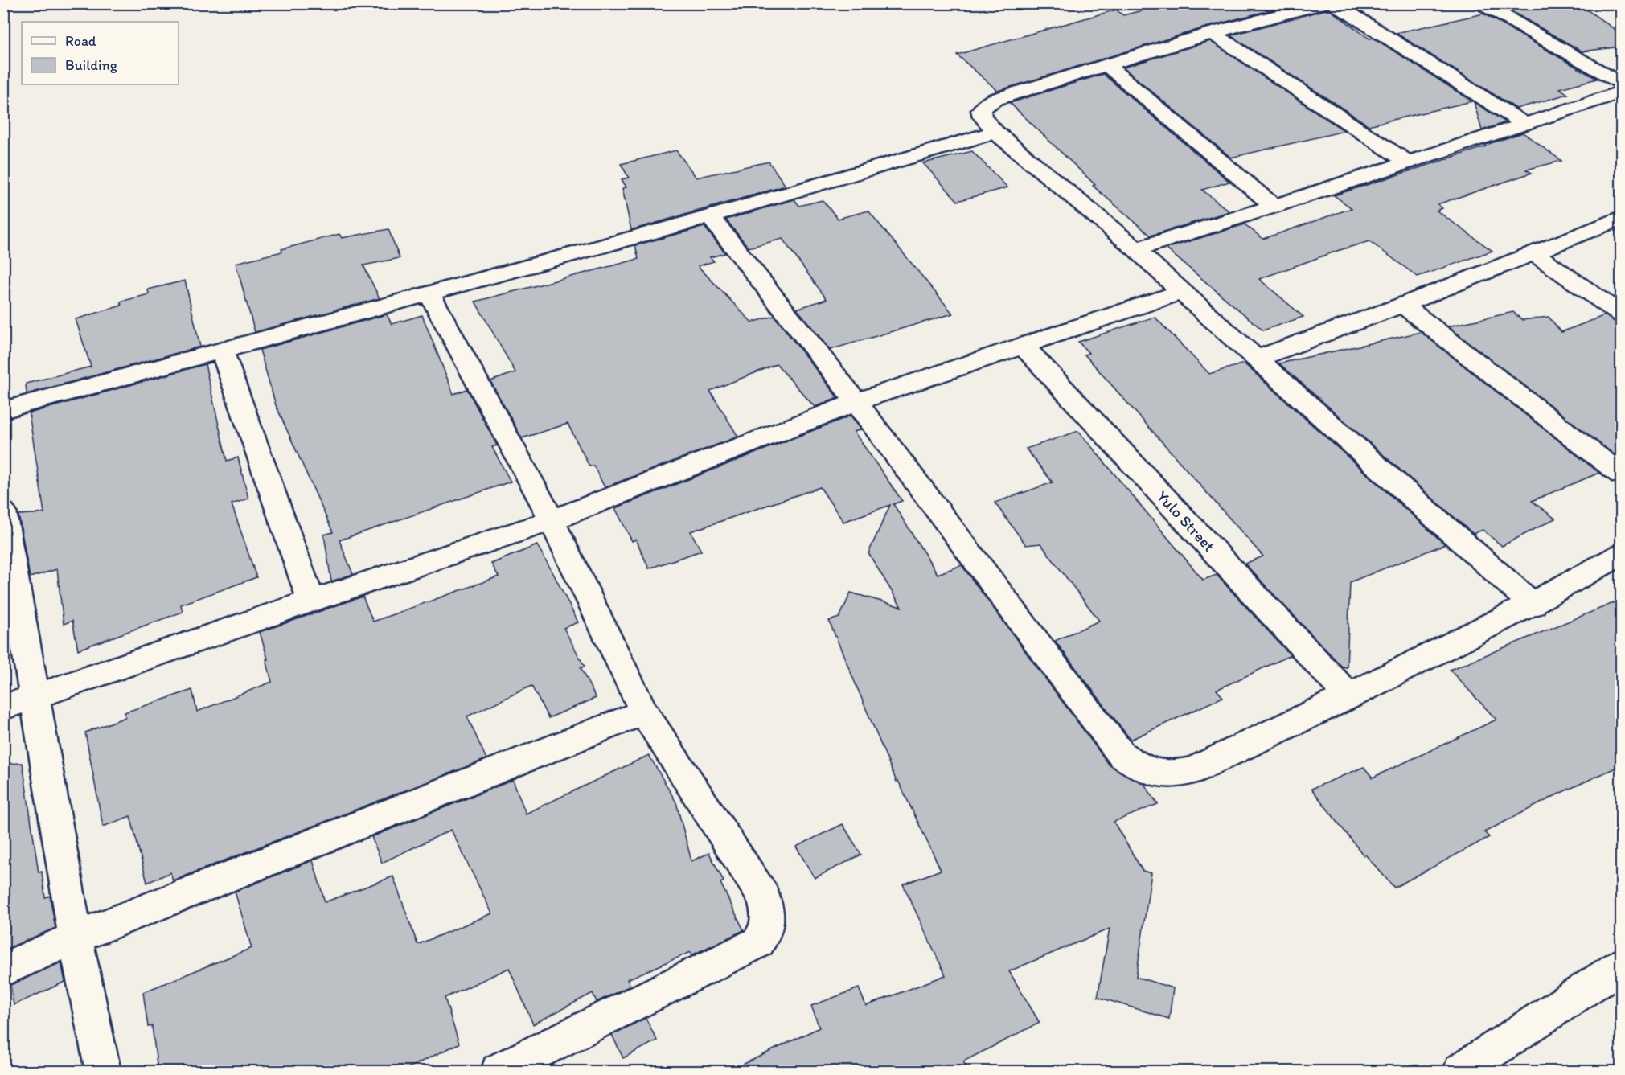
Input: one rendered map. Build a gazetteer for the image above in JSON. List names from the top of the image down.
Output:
{
  "streets": {
    "street": ["Yulo Street"]
  },
  "legend": ["Road", "Building"]
}
